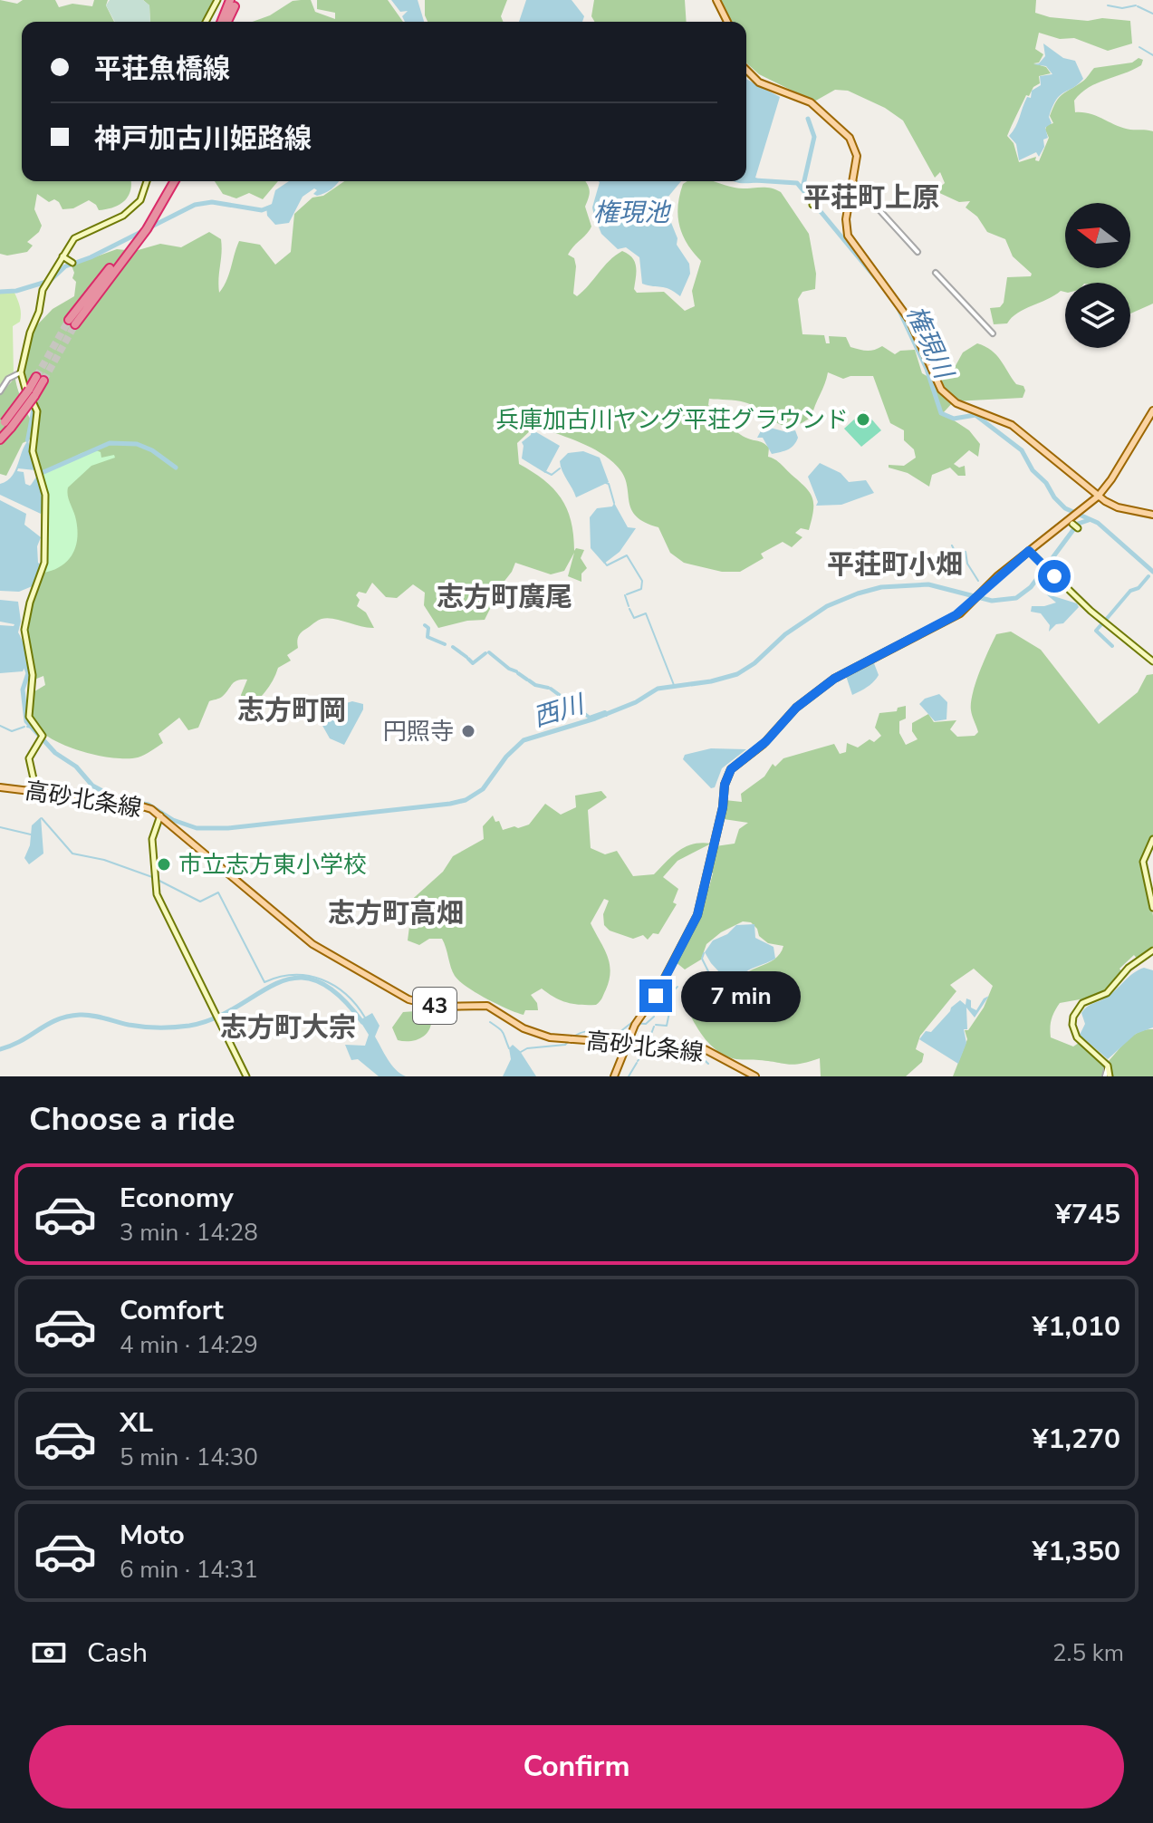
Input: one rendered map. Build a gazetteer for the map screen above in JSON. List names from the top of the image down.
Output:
{
  "streets": {
    "main road": ["高砂北条線", "43"]
  },
  "districts": [
    "平荘町上原",
    "平荘町小畑",
    "志方町廣尾",
    "志方町岡",
    "志方町高畑",
    "志方町大宗"
  ],
  "water": ["権現池", "権現川", "西川"],
  "places": ["兵庫加古川ヤング平荘グラウンド", "円照寺", "市立志方東小学校"],
  "north": "left",
  "page": {
    "banner": ["平荘魚橋線", "神戸加古川姫路線"],
    "bubble": "7 min",
    "heading": "Choose a ride",
    "list": [
      {
        "name": "Economy",
        "note": "3 min · 14:28",
        "value": "¥745"
      },
      {
        "name": "Comfort",
        "note": "4 min · 14:29",
        "value": "¥1,010"
      },
      {
        "name": "XL",
        "note": "5 min · 14:30",
        "value": "¥1,270"
      },
      {
        "name": "Moto",
        "note": "6 min · 14:31",
        "value": "¥1,350"
      }
    ],
    "pay": ["Cash", "2.5 km"],
    "buttons": "Confirm"
  }
}
